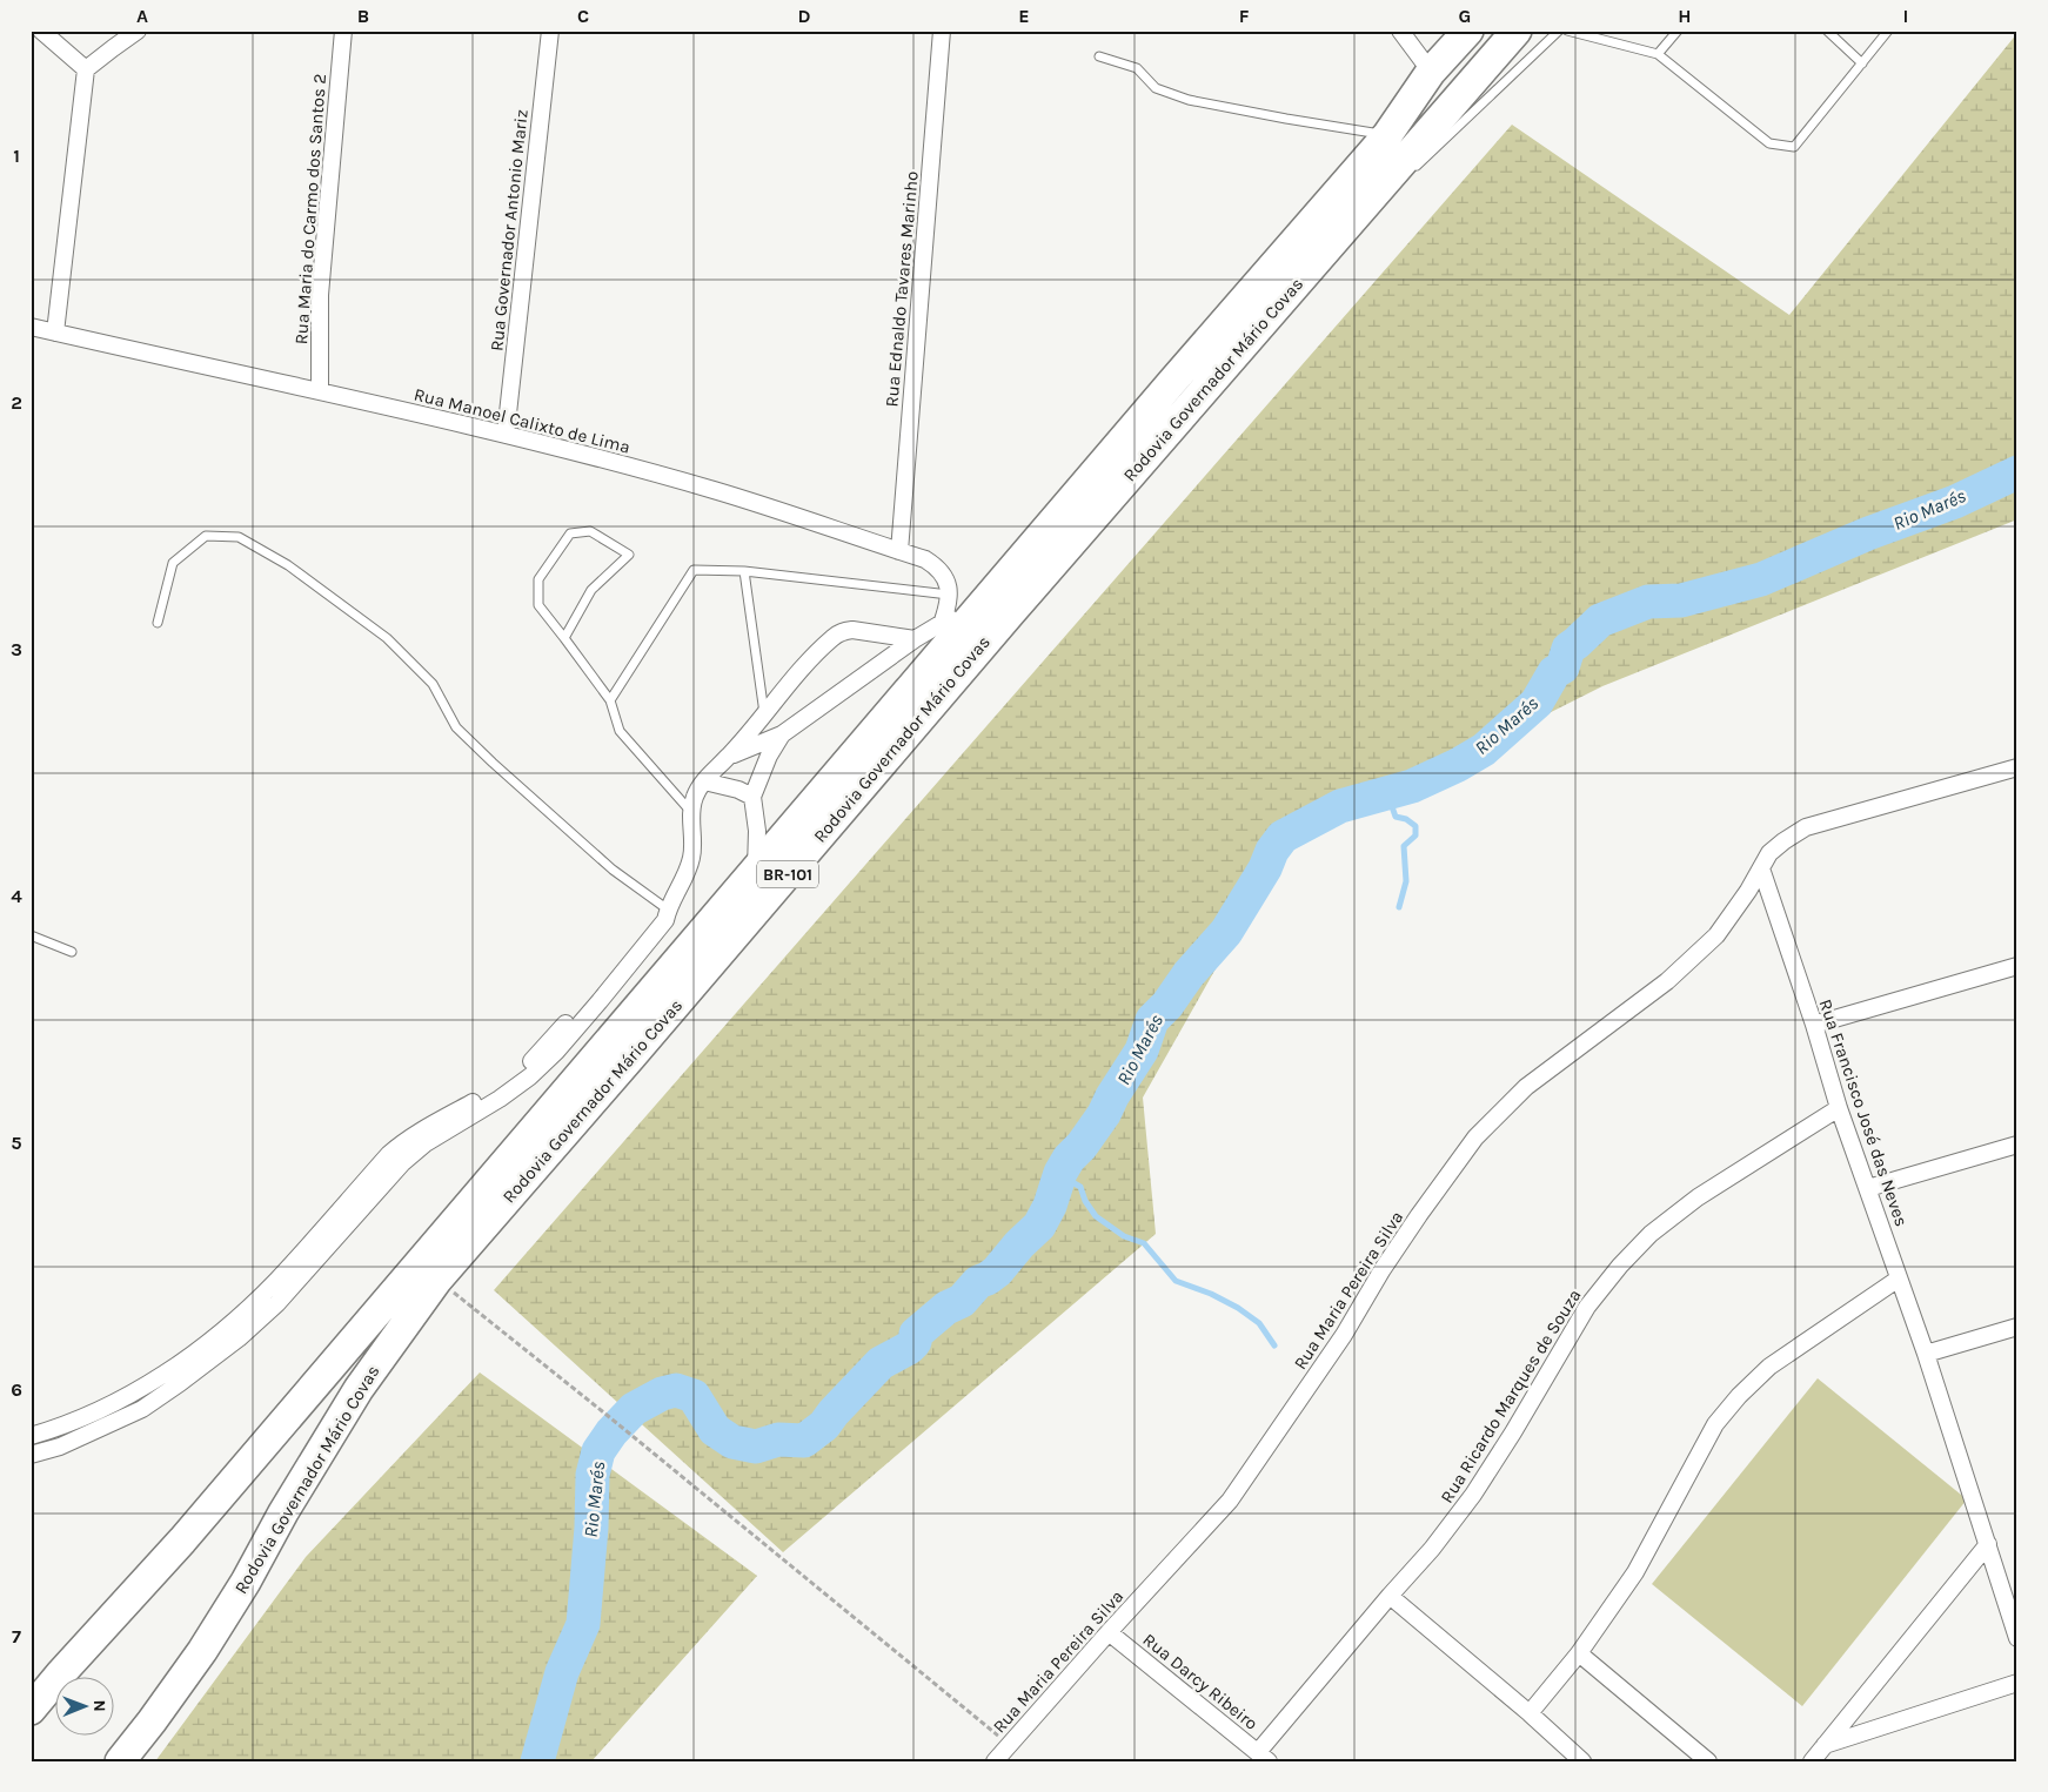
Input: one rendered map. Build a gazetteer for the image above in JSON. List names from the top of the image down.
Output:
{
  "streets": {
    "highway": ["Rodovia Governador Mário Covas", "BR-101"],
    "street": [
      "Rua Maria do Carmo dos Santos 2",
      "Rua Governador Antonio Mariz",
      "Rua Ednaldo Tavares Marinho",
      "Rua Manoel Calixto de Lima",
      "Rua Francisco José das Neves",
      "Rua Maria Pereira Silva",
      "Rua Ricardo Marques de Souza",
      "Rua Darcy Ribeiro"
    ]
  },
  "crossings": [
    ["Rua Maria do Carmo dos Santos 2", "Rua Manoel Calixto de Lima"],
    ["Rua Governador Antonio Mariz", "Rua Manoel Calixto de Lima"],
    ["Rua Ednaldo Tavares Marinho", "Rua Manoel Calixto de Lima"],
    ["Rua Francisco José das Neves", "Rua Maria Pereira Silva"],
    ["Rua Francisco José das Neves", "Rua Ricardo Marques de Souza"],
    ["Rua Maria Pereira Silva", "Rua Darcy Ribeiro"],
    ["Rua Ricardo Marques de Souza", "Rua Darcy Ribeiro"]
  ],
  "water": ["Rio Marés"],
  "north": "right",
  "grid": {
    "columns": [
      "A",
      "B",
      "C",
      "D",
      "E",
      "F",
      "G",
      "H",
      "I"
    ],
    "rows": [
      "1",
      "2",
      "3",
      "4",
      "5",
      "6",
      "7"
    ]
  }
}
